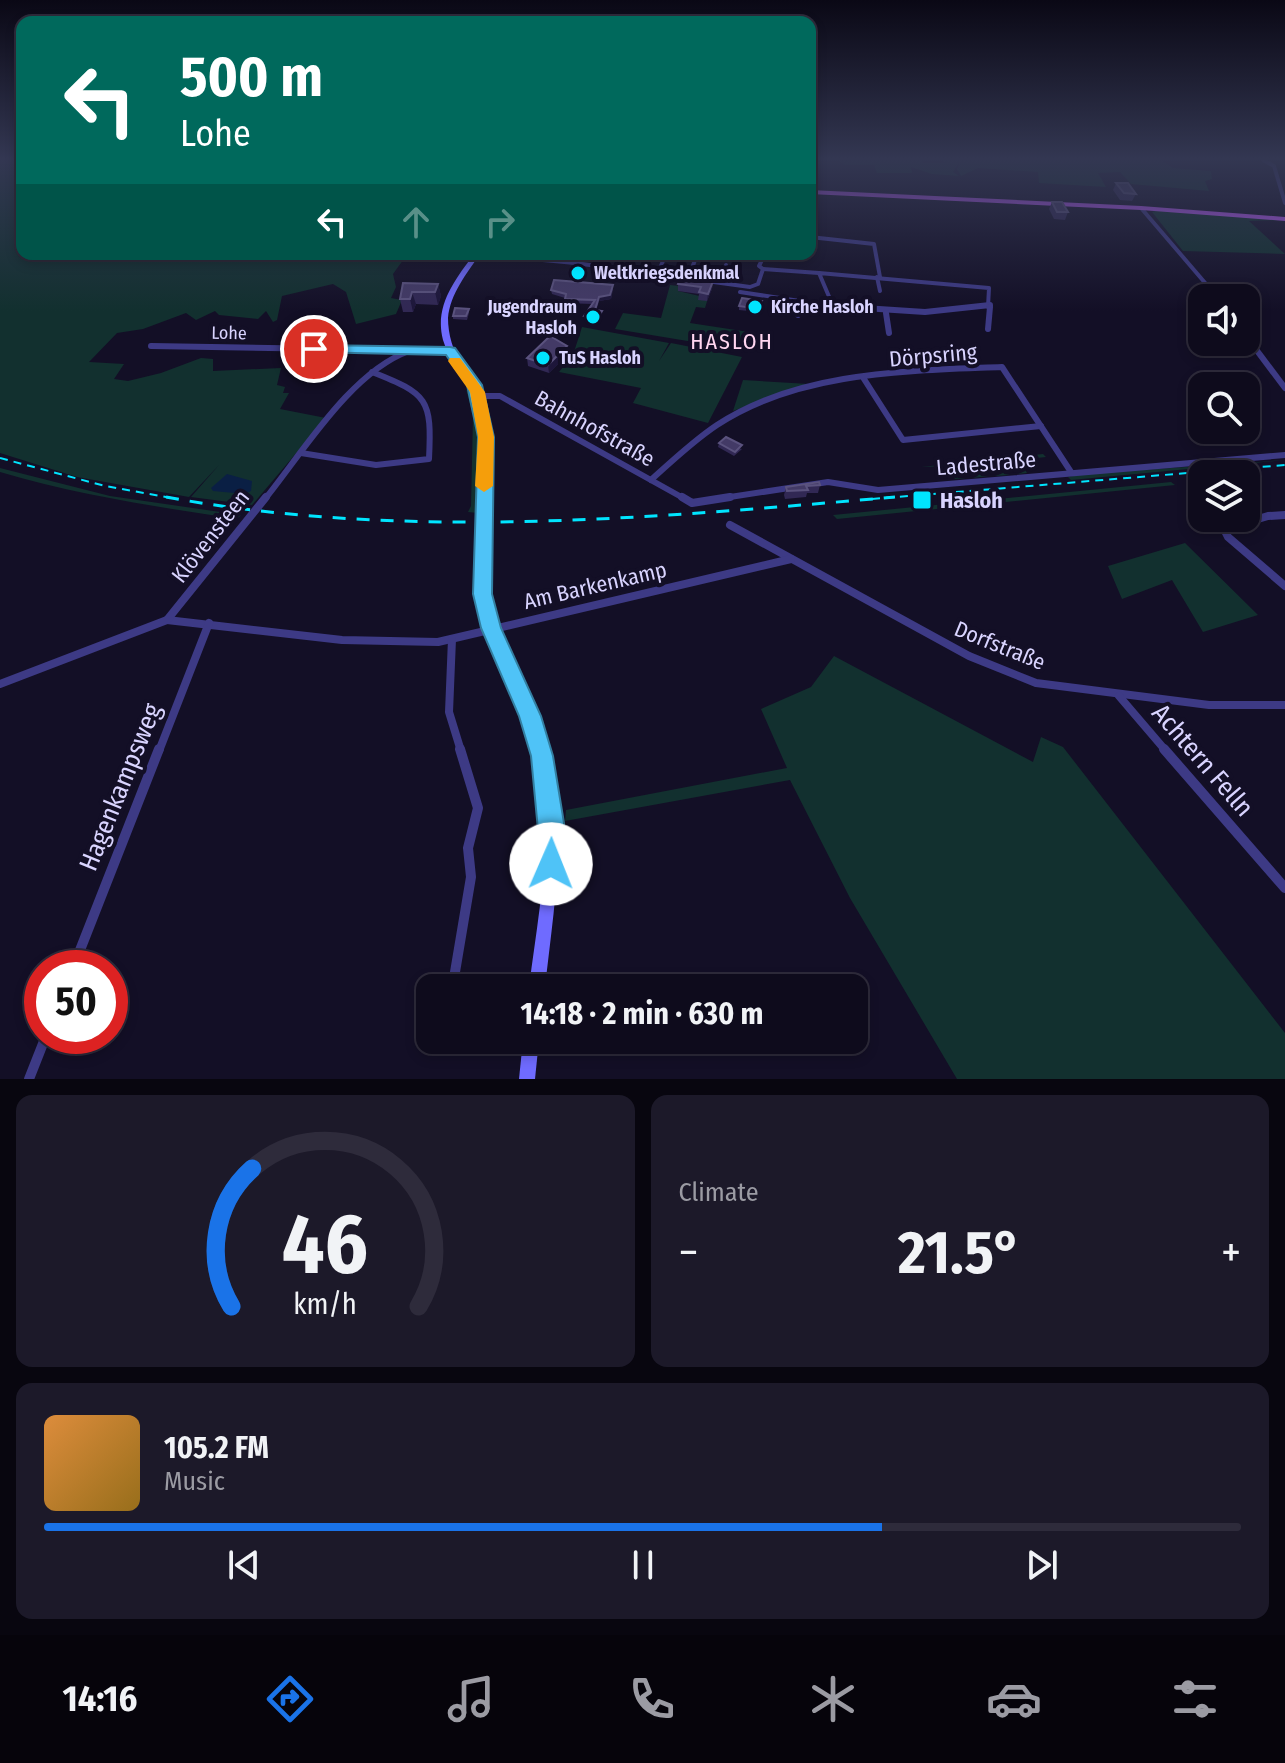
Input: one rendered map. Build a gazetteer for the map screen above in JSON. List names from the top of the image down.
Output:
{
  "streets": {
    "street": [
      "Lohe",
      "Dörpsring",
      "Bahnhofstraße",
      "Ladestraße",
      "Klövensteen",
      "Am Barkenkamp",
      "Dorfstraße",
      "Achtern Felln",
      "Hagenkampsweg"
    ]
  },
  "crossings": [
    ["Lohe", "Klövensteen"],
    ["Dörpsring", "Ladestraße"],
    ["Bahnhofstraße", "Ladestraße"],
    ["Klövensteen", "Am Barkenkamp"],
    ["Am Barkenkamp", "Dorfstraße"],
    ["Am Barkenkamp", "Hagenkampsweg"],
    ["Dorfstraße", "Achtern Felln"]
  ],
  "districts": ["HASLOH"],
  "places": {
    "other": [
      "Weltkriegsdenkmal",
      "Kirche Hasloh",
      "Jugendraum Hasloh",
      "TuS Hasloh"
    ],
    "transit": ["Hasloh"]
  },
  "page": {
    "turn": ["500 m", "Lohe"],
    "limit": "50",
    "trip": "14:18 · 2 min · 630 m",
    "tile": "Climate",
    "heat": ["−", "21.5°", "+"],
    "song": ["105.2 FM", "Music"],
    "tabs": "14:16",
    "gauge": ["46", "km/h"]
  }
}
